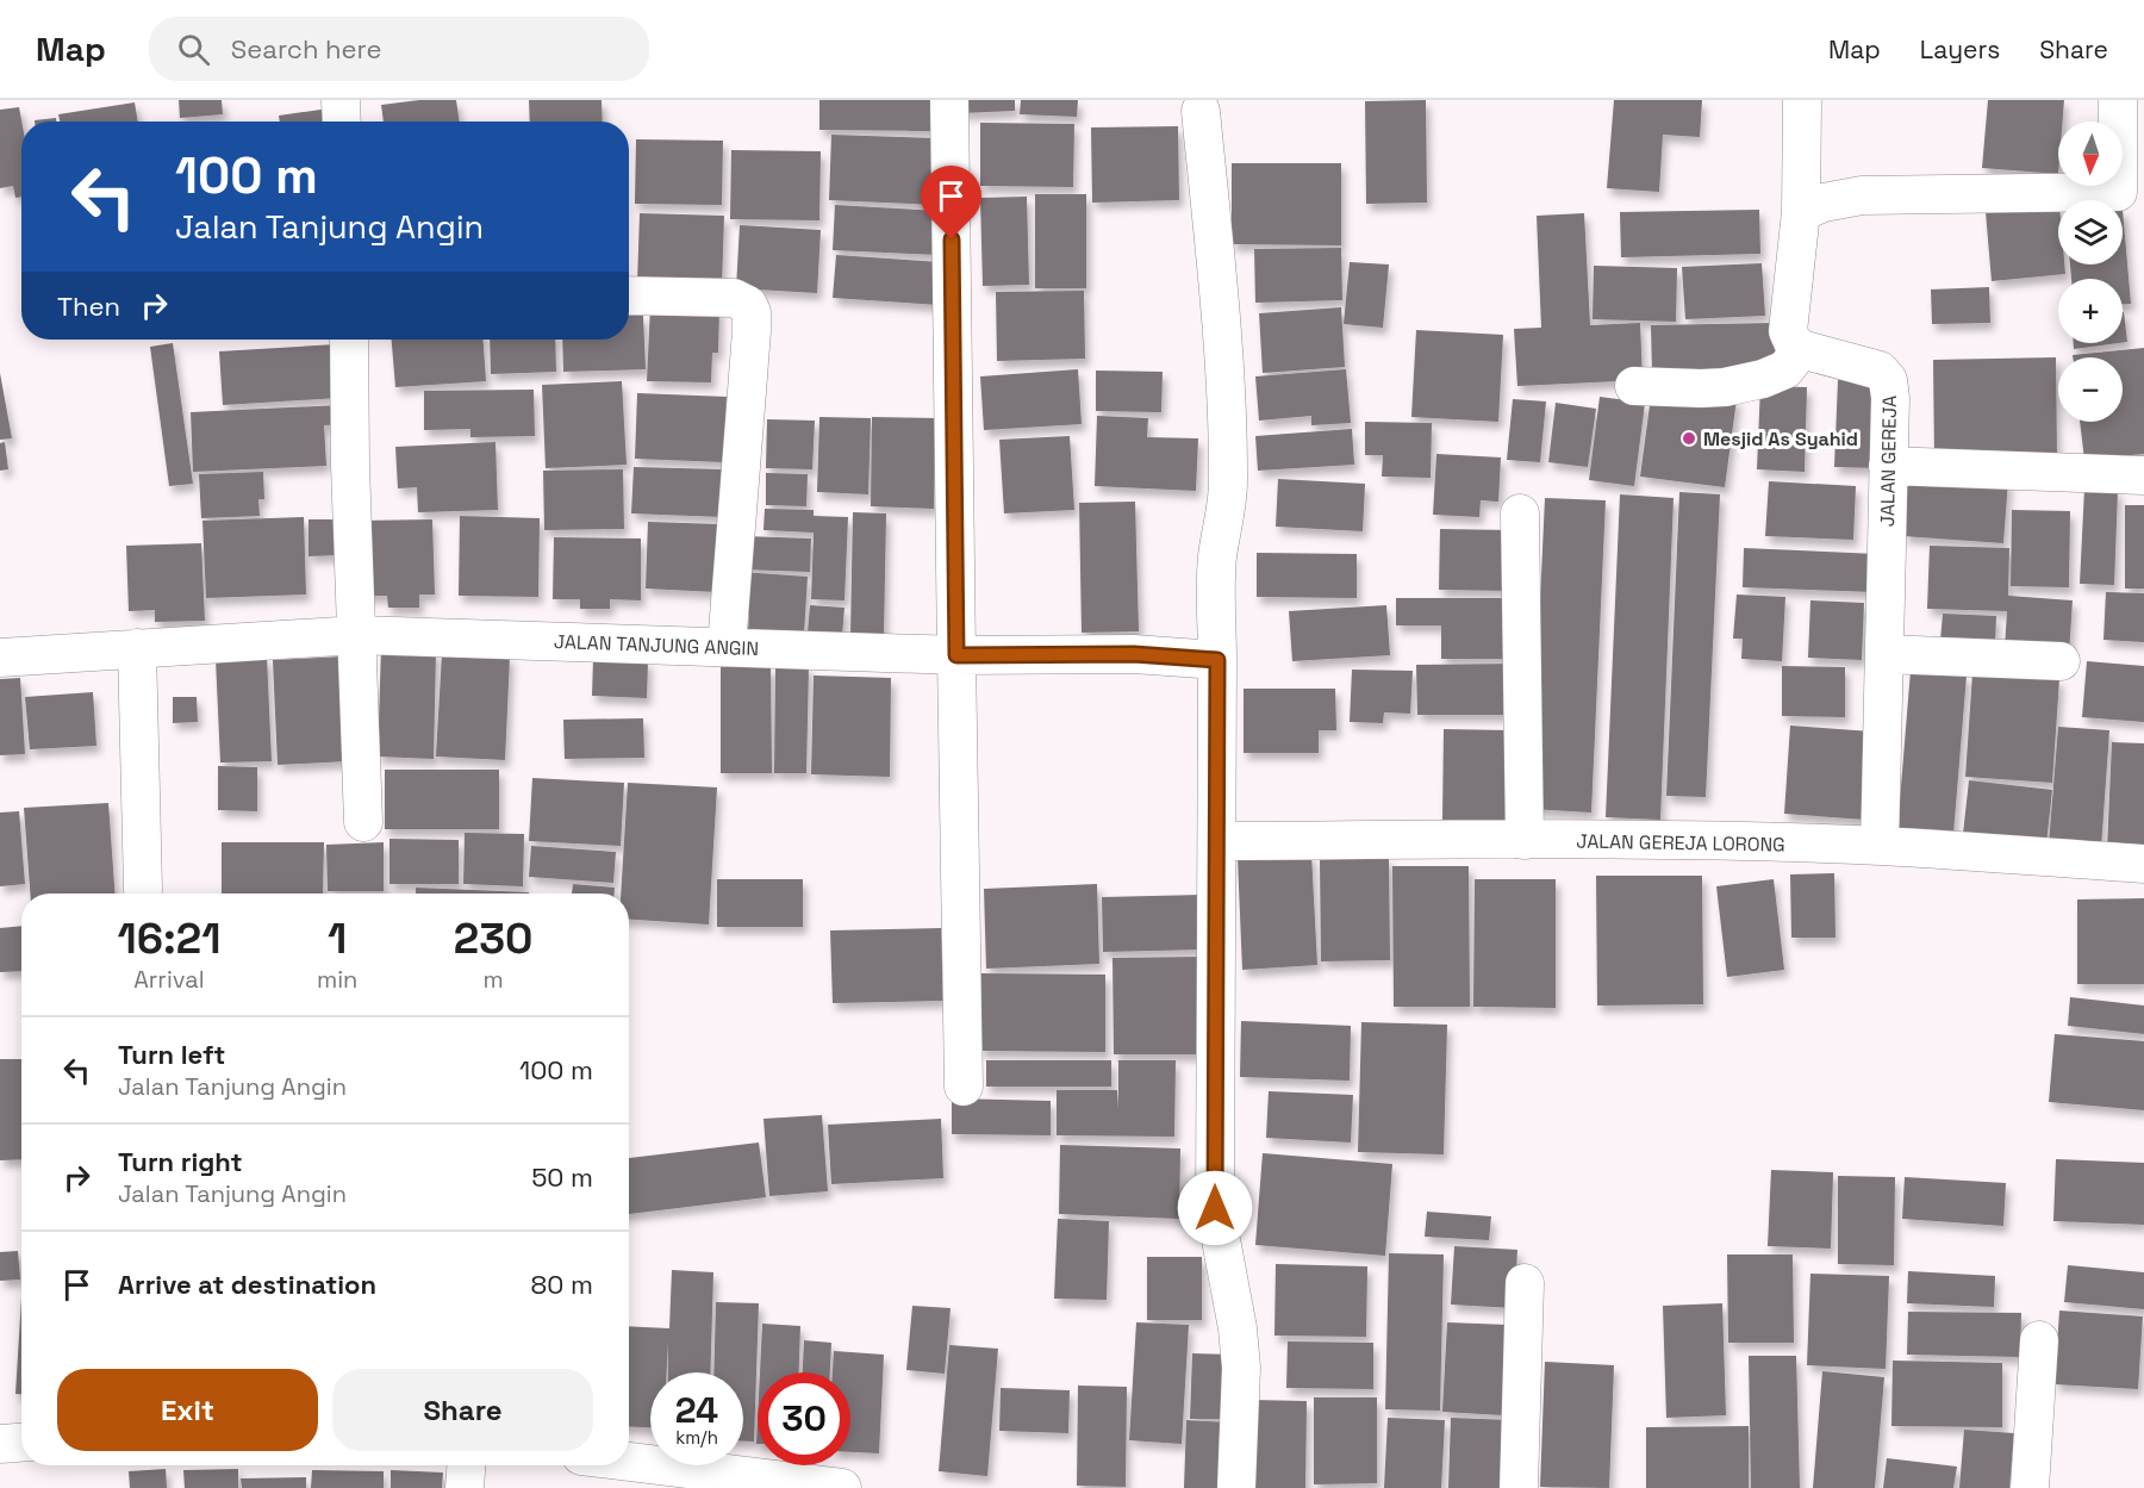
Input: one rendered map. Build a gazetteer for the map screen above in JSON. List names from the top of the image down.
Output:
{
  "streets": {
    "street": ["JALAN GEREJA", "JALAN TANJUNG ANGIN", "JALAN GEREJA LORONG"]
  },
  "crossings": [
    ["JALAN GEREJA", "JALAN GEREJA LORONG"]
  ],
  "places": ["Mesjid As Syahid"],
  "north": "bottom",
  "page": {
    "header": "Map",
    "search": "Search here",
    "nav": ["Map", "Layers", "Share"],
    "map_buttons": ["+", "−"],
    "turn": ["100 m", "Jalan Tanjung Angin"],
    "then": "Then",
    "eta": [
      "16:21",
      "Arrival",
      "1",
      "min",
      "230",
      "m"
    ],
    "list": [
      {
        "name": "Turn left",
        "note": "Jalan Tanjung Angin",
        "value": "100 m"
      },
      {
        "name": "Turn right",
        "note": "Jalan Tanjung Angin",
        "value": "50 m"
      },
      {
        "name": "Arrive at destination",
        "value": "80 m"
      }
    ],
    "buttons": ["Exit", "Share"],
    "speed": "24 km/h",
    "limit": "30"
  }
}
